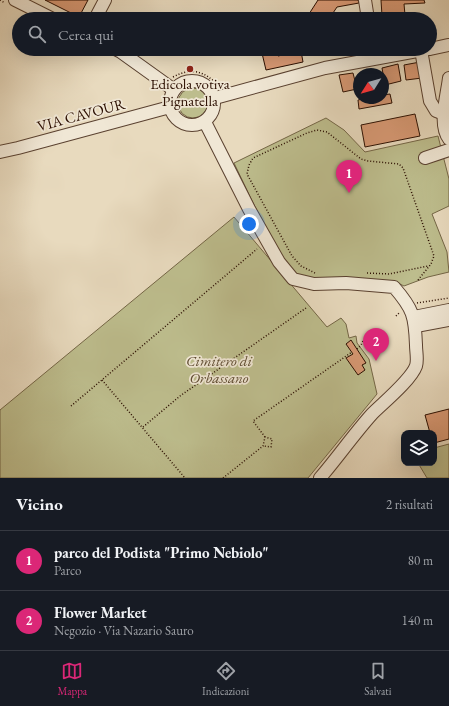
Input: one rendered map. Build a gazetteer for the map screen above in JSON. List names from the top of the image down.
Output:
{
  "streets": {
    "street": ["VIA CAVOUR"]
  },
  "parks": ["Cimitero di Orbassano"],
  "places": ["Edicola votiva Pignatella"],
  "north": "bottom left",
  "page": {
    "search": "Cerca qui",
    "pins": ["1", "2"],
    "heading": ["Vicino", "2 risultati"],
    "list": [
      {
        "mark": "1",
        "name": "parco del Podista \"Primo Nebiolo\"",
        "note": "Parco",
        "value": "80 m"
      },
      {
        "mark": "2",
        "name": "Flower Market",
        "note": "Negozio · Via Nazario Sauro",
        "value": "140 m"
      }
    ],
    "nav": ["Mappa", "Indicazioni", "Salvati"]
  }
}
